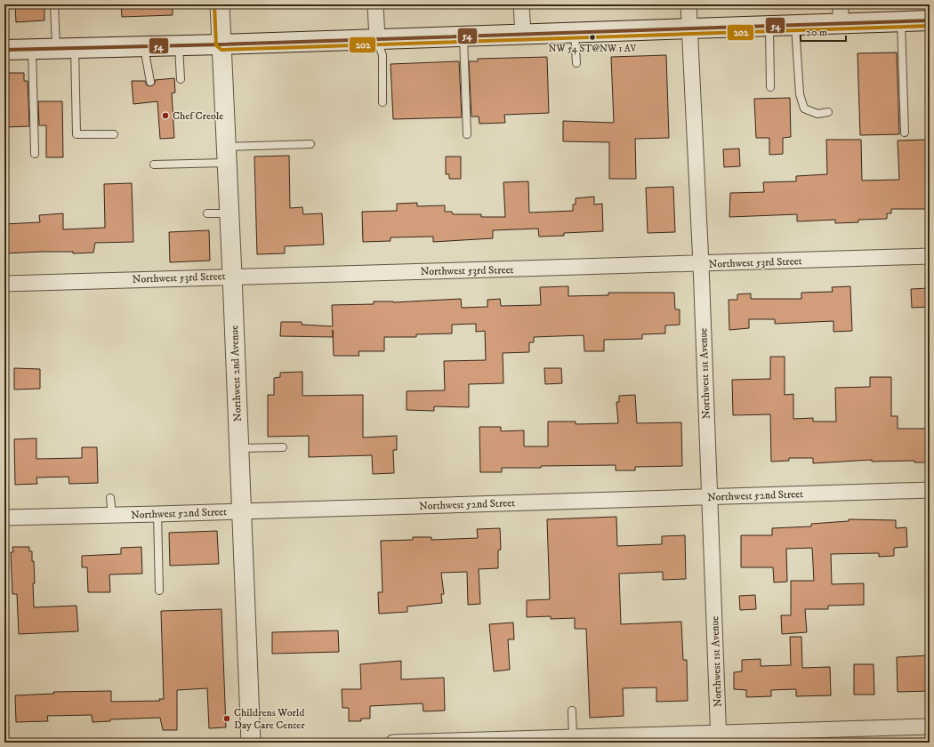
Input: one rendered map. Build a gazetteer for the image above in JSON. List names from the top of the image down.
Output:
{
  "streets": {
    "street": [
      "Northwest 53rd Street",
      "Northwest 2nd Avenue",
      "Northwest 1st Avenue",
      "Northwest 52nd Street"
    ]
  },
  "crossings": [
    ["Northwest 53rd Street", "Northwest 2nd Avenue"],
    ["Northwest 53rd Street", "Northwest 1st Avenue"],
    ["Northwest 2nd Avenue", "Northwest 52nd Street"],
    ["Northwest 1st Avenue", "Northwest 52nd Street"]
  ],
  "places": ["NW 54 ST@NW 1 AV", "Chef Creole", "Childrens World Day Care Center"],
  "lines": ["transit line 202", "transit line 54"],
  "scale_bar": "20 m"
}
